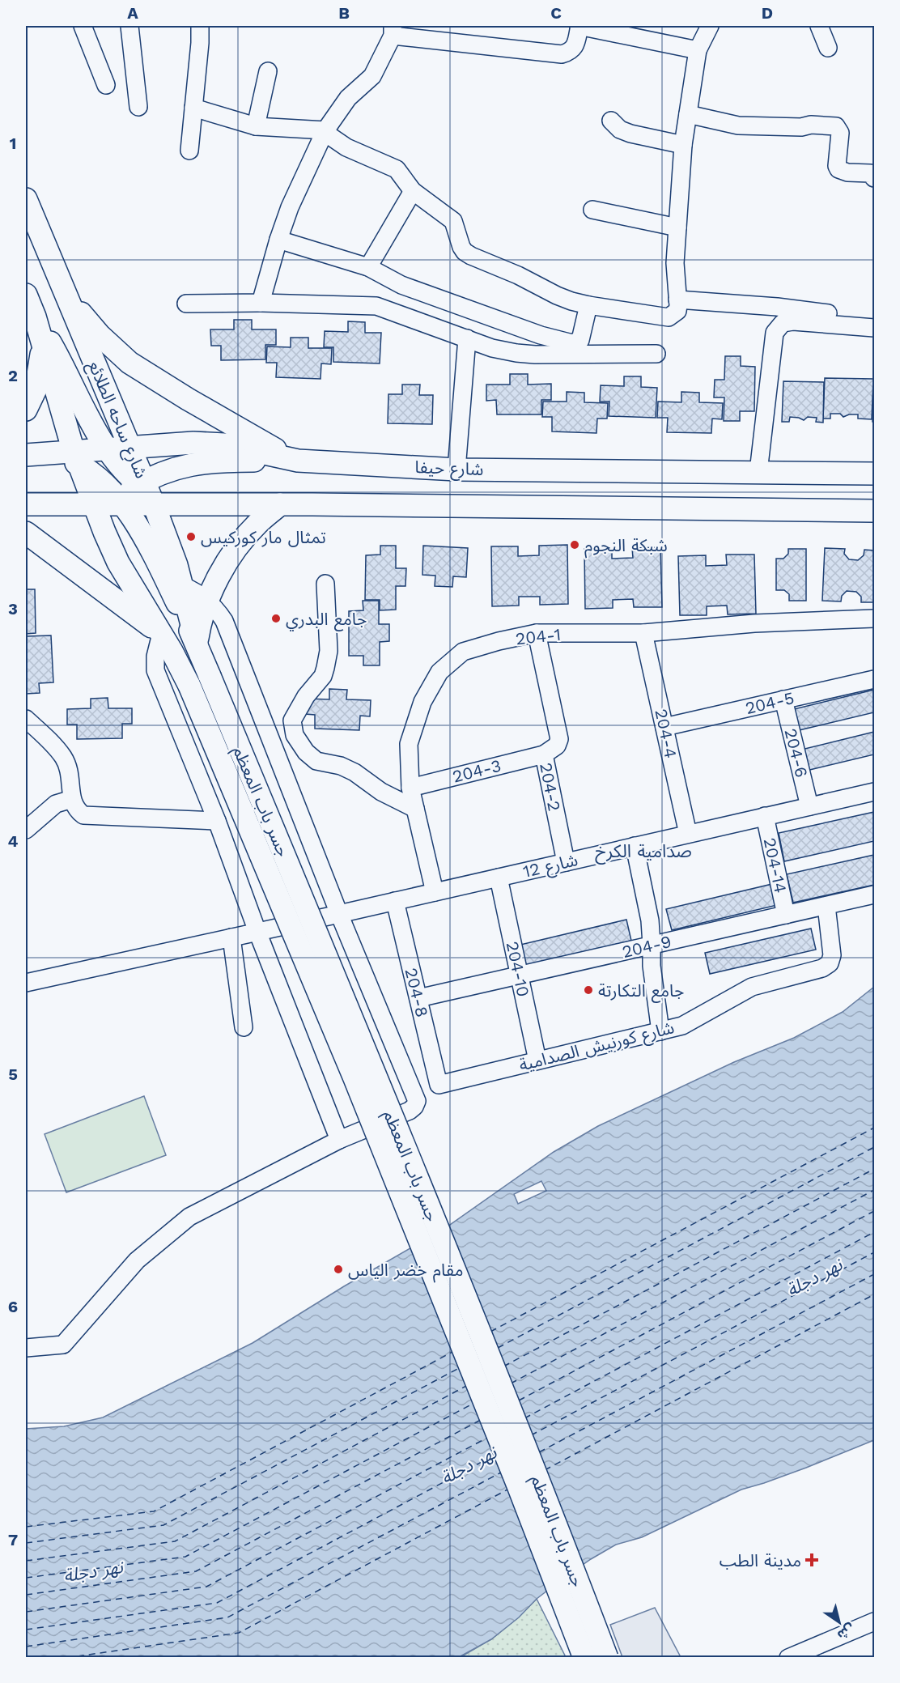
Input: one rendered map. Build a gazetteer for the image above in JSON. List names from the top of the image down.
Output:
{
  "streets": {
    "main road": ["شارع ساحه الطلائع", "شارع حيفا", "جسر باب المعظم"],
    "street": [
      "204-1",
      "204-5",
      "204-4",
      "204-6",
      "204-3",
      "204-2",
      "شارع 12",
      "204-14",
      "204-9",
      "204-10",
      "204-8",
      "شارع كورنيش الصدامية"
    ]
  },
  "crossings": [
    ["شارع ساحه الطلائع", "شارع حيفا"],
    ["شارع ساحه الطلائع", "جسر باب المعظم"],
    ["204-1", "204-4"],
    ["204-1", "204-3"],
    ["204-1", "204-2"],
    ["204-1", "شارع 12"],
    ["204-5", "204-4"],
    ["204-5", "204-6"],
    ["204-4", "شارع 12"],
    ["204-6", "شارع 12"],
    ["204-3", "204-2"],
    ["204-2", "شارع 12"],
    ["شارع 12", "204-14"],
    ["شارع 12", "204-10"],
    ["شارع 12", "204-8"],
    ["204-14", "204-9"],
    ["204-9", "204-10"],
    ["204-9", "204-8"],
    ["204-9", "شارع كورنيش الصدامية"],
    ["204-10", "شارع كورنيش الصدامية"],
    ["204-8", "شارع كورنيش الصدامية"]
  ],
  "districts": ["صدامية الكرخ"],
  "water": ["نهر دجلة"],
  "places": {
    "other": [
      "تمثال مار كوركيس",
      "شبكة النجوم",
      "جامع البدري",
      "جامع التكارتة",
      "مقام خضر الياس"
    ],
    "health": ["مدينة الطب"]
  },
  "north": "bottom right",
  "grid": {
    "columns": [
      "A",
      "B",
      "C",
      "D"
    ],
    "rows": [
      "1",
      "2",
      "3",
      "4",
      "5",
      "6",
      "7"
    ]
  }
}
